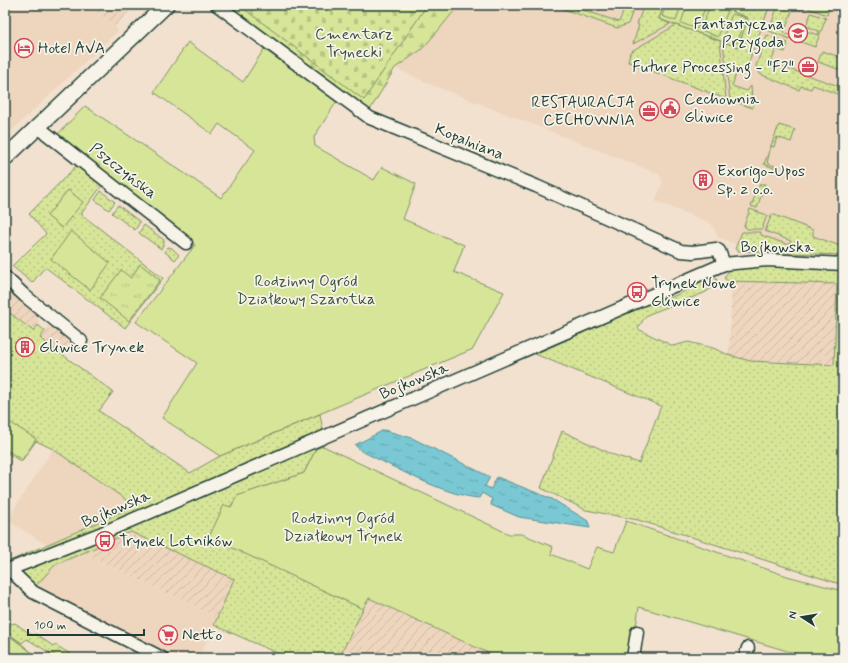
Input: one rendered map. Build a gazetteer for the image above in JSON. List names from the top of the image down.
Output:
{
  "streets": {
    "street": ["Kopalniana", "Pszczyńska", "Bojkowska"]
  },
  "crossings": [
    ["Kopalniana", "Bojkowska"]
  ],
  "parks": ["Cmentarz Trynecki", "Rodzinny Ogród Działkowy Szarotka", "Rodzinny Ogród Działkowy Trynek"],
  "places": {
    "school or university": ["Fantastyczna Przygoda"],
    "hotel": ["Hotel AVA"],
    "office": ["Future Processing - \"F2\"", "RESTAURACJA CECHOWNIA"],
    "public building": ["Cechownia Gliwice"],
    "building": ["Exorigo-Upos Sp. z o.o.", "Gliwice Trynek"],
    "bus stop": ["Trynek Nowe Gliwice", "Trynek Lotników"],
    "supermarket": ["Netto"]
  },
  "scale_bar": "100 m",
  "north": "left"
}
